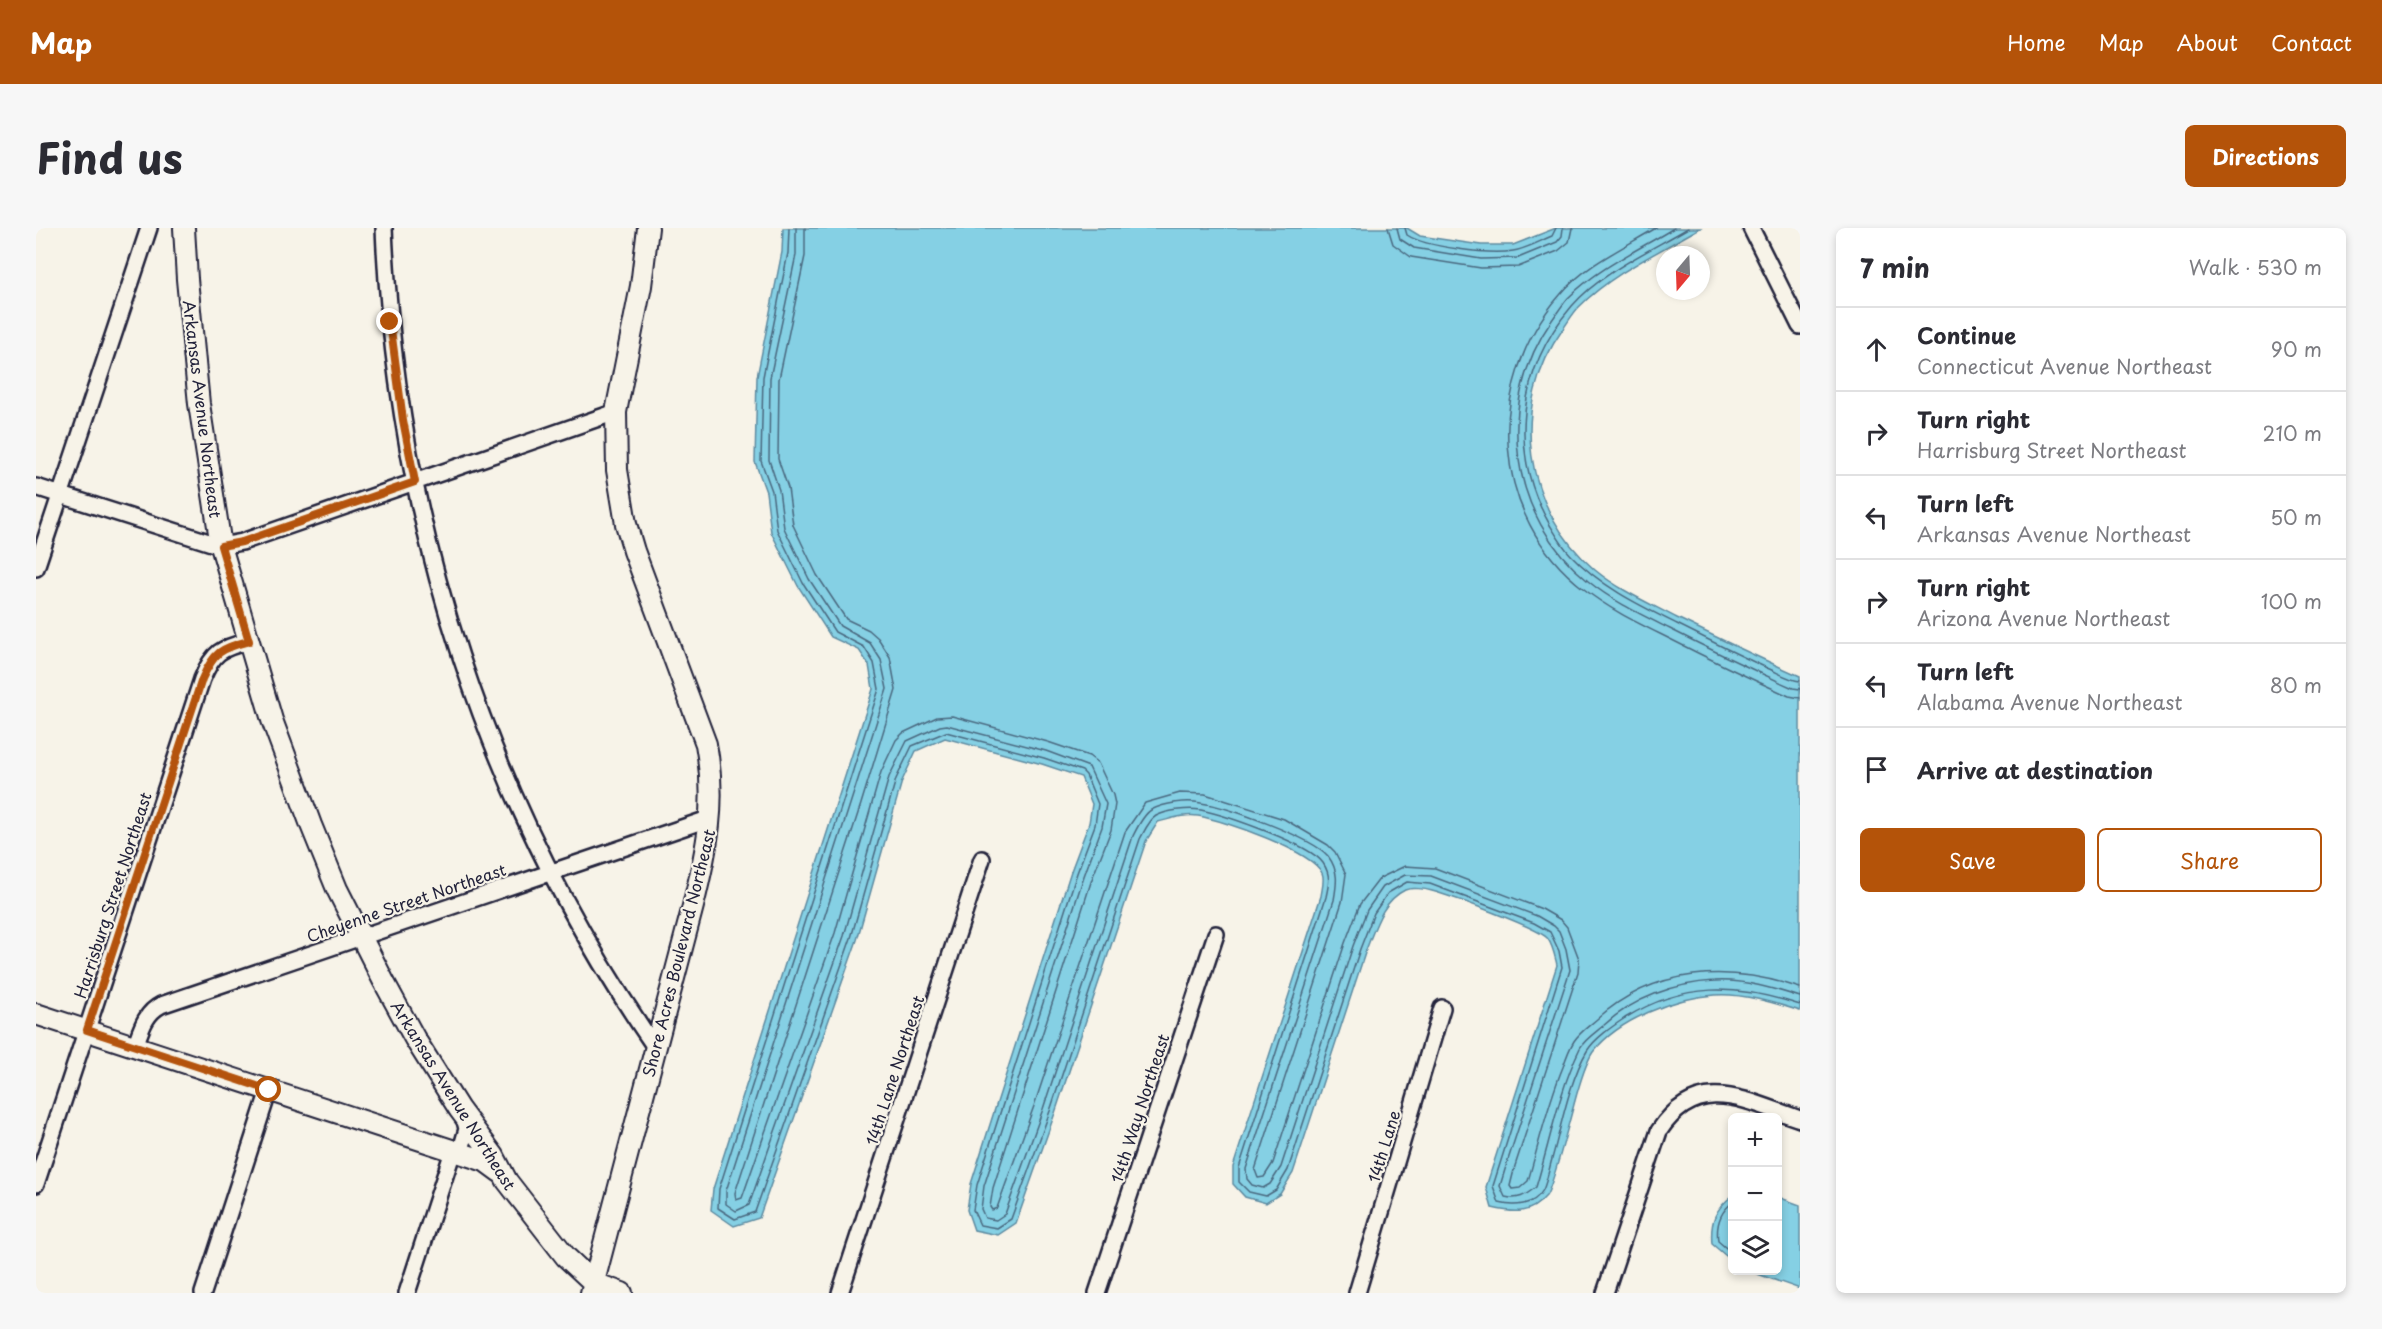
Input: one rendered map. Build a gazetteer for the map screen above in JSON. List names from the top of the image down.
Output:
{
  "streets": {
    "street": [
      "Arkansas Avenue Northeast",
      "Harrisburg Street Northeast",
      "Cheyenne Street Northeast",
      "Shore Acres Boulevard Northeast",
      "14th Lane Northeast",
      "14th Way Northeast",
      "14th Lane"
    ]
  },
  "crossings": [
    ["Arkansas Avenue Northeast", "Harrisburg Street Northeast"],
    ["Arkansas Avenue Northeast", "Cheyenne Street Northeast"],
    ["Arkansas Avenue Northeast", "Shore Acres Boulevard Northeast"],
    ["Cheyenne Street Northeast", "Shore Acres Boulevard Northeast"]
  ],
  "north": "bottom",
  "page": {
    "header": "Map",
    "nav": [
      "Home",
      "Map",
      "About",
      "Contact"
    ],
    "title": "Find us",
    "buttons": [
      "Directions",
      ["Save", "Share"]
    ],
    "heading": ["7 min", "Walk · 530 m"],
    "list": [
      ["Continue", "Connecticut Avenue Northeast", "90 m"],
      ["Turn right", "Harrisburg Street Northeast", "210 m"],
      ["Turn left", "Arkansas Avenue Northeast", "50 m"],
      ["Turn right", "Arizona Avenue Northeast", "100 m"],
      ["Turn left", "Alabama Avenue Northeast", "80 m"],
      "Arrive at destination"
    ],
    "map_buttons": ["+", "−"]
  }
}
